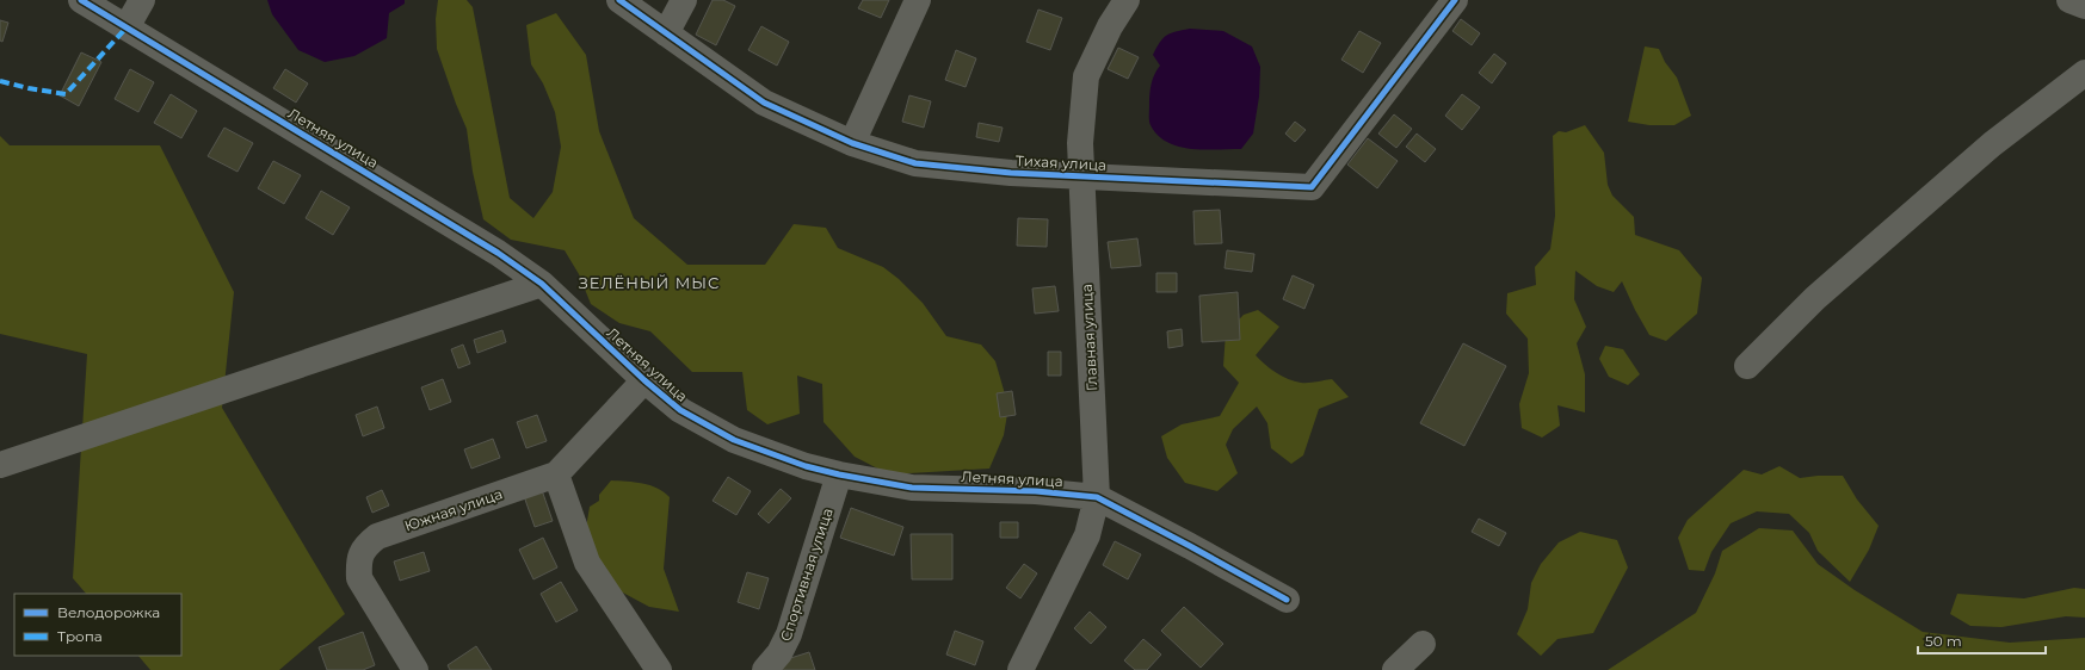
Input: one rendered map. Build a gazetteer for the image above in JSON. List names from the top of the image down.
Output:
{
  "streets": {
    "street": [
      "Летняя улица",
      "Тихая улица",
      "Главная улица",
      "Южная улица",
      "Спортивная улица"
    ]
  },
  "crossings": [
    ["Летняя улица", "Главная улица"],
    ["Летняя улица", "Южная улица"],
    ["Летняя улица", "Спортивная улица"],
    ["Тихая улица", "Главная улица"]
  ],
  "districts": ["ЗЕЛЁНЫЙ МЫС"],
  "legend": ["Велодорожка", "Тропа"],
  "scale_bar": "50 m"
}
